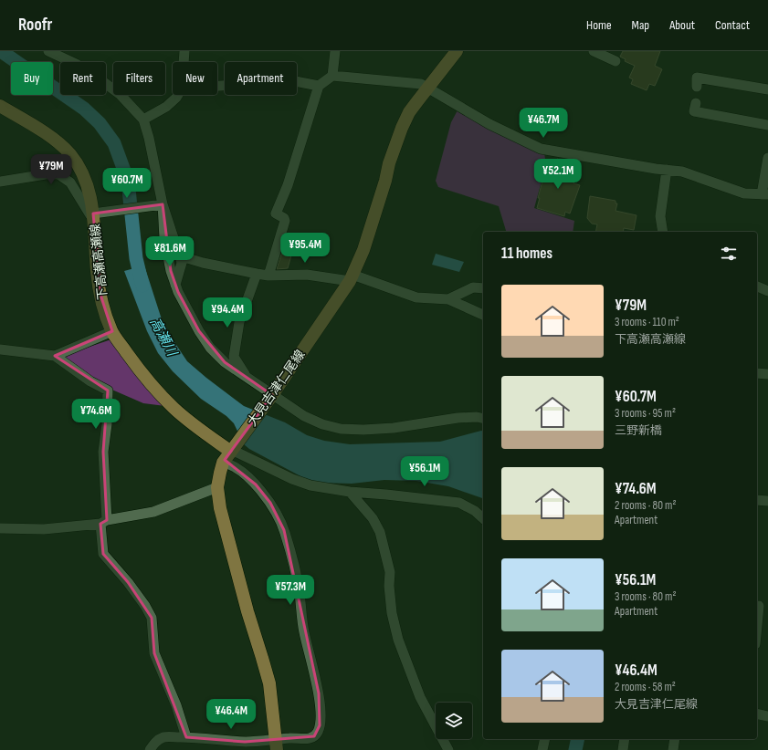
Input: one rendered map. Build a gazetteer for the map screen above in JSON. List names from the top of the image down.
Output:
{
  "streets": {
    "main road": ["下高瀬高瀬線", "大見吉津仁尾線"]
  },
  "crossings": [
    ["下高瀬高瀬線", "大見吉津仁尾線"]
  ],
  "water": ["高瀬川"],
  "page": {
    "header": "Roofr",
    "nav": [
      "Home",
      "Map",
      "About",
      "Contact"
    ],
    "chip": [
      "Buy",
      "Rent",
      "Filters",
      "New",
      "Apartment"
    ],
    "price": [
      "¥46.7M",
      "¥79M",
      "¥52.1M",
      "¥60.7M",
      "¥95.4M",
      "¥81.6M",
      "¥94.4M",
      "¥74.6M",
      "¥56.1M",
      "¥57.3M",
      "¥46.4M"
    ],
    "heading": "11 homes",
    "list": [
      {
        "name": "¥79M",
        "note": "3 rooms · 110 m² · 下高瀬高瀬線"
      },
      {
        "name": "¥60.7M",
        "note": "3 rooms · 95 m² · 三野新橋"
      },
      {
        "name": "¥74.6M",
        "note": "2 rooms · 80 m² · Apartment"
      },
      {
        "name": "¥56.1M",
        "note": "3 rooms · 80 m² · Apartment"
      },
      {
        "name": "¥46.4M",
        "note": "2 rooms · 58 m² · 大見吉津仁尾線"
      }
    ]
  }
}
